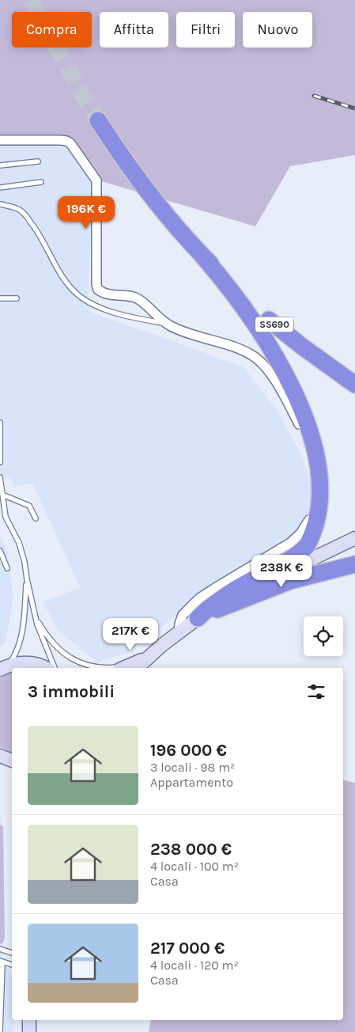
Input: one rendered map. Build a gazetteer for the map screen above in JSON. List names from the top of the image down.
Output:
{
  "streets": {
    "highway": ["SS690"]
  },
  "page": {
    "chip": [
      "Compra",
      "Affitta",
      "Filtri",
      "Nuovo"
    ],
    "price": ["196K €", "238K €", "217K €"],
    "heading": "3 immobili",
    "list": [
      {
        "name": "196 000 €",
        "note": "3 locali · 98 m² · Appartamento"
      },
      {
        "name": "238 000 €",
        "note": "4 locali · 100 m² · Casa"
      },
      {
        "name": "217 000 €",
        "note": "4 locali · 120 m² · Casa"
      }
    ]
  }
}
